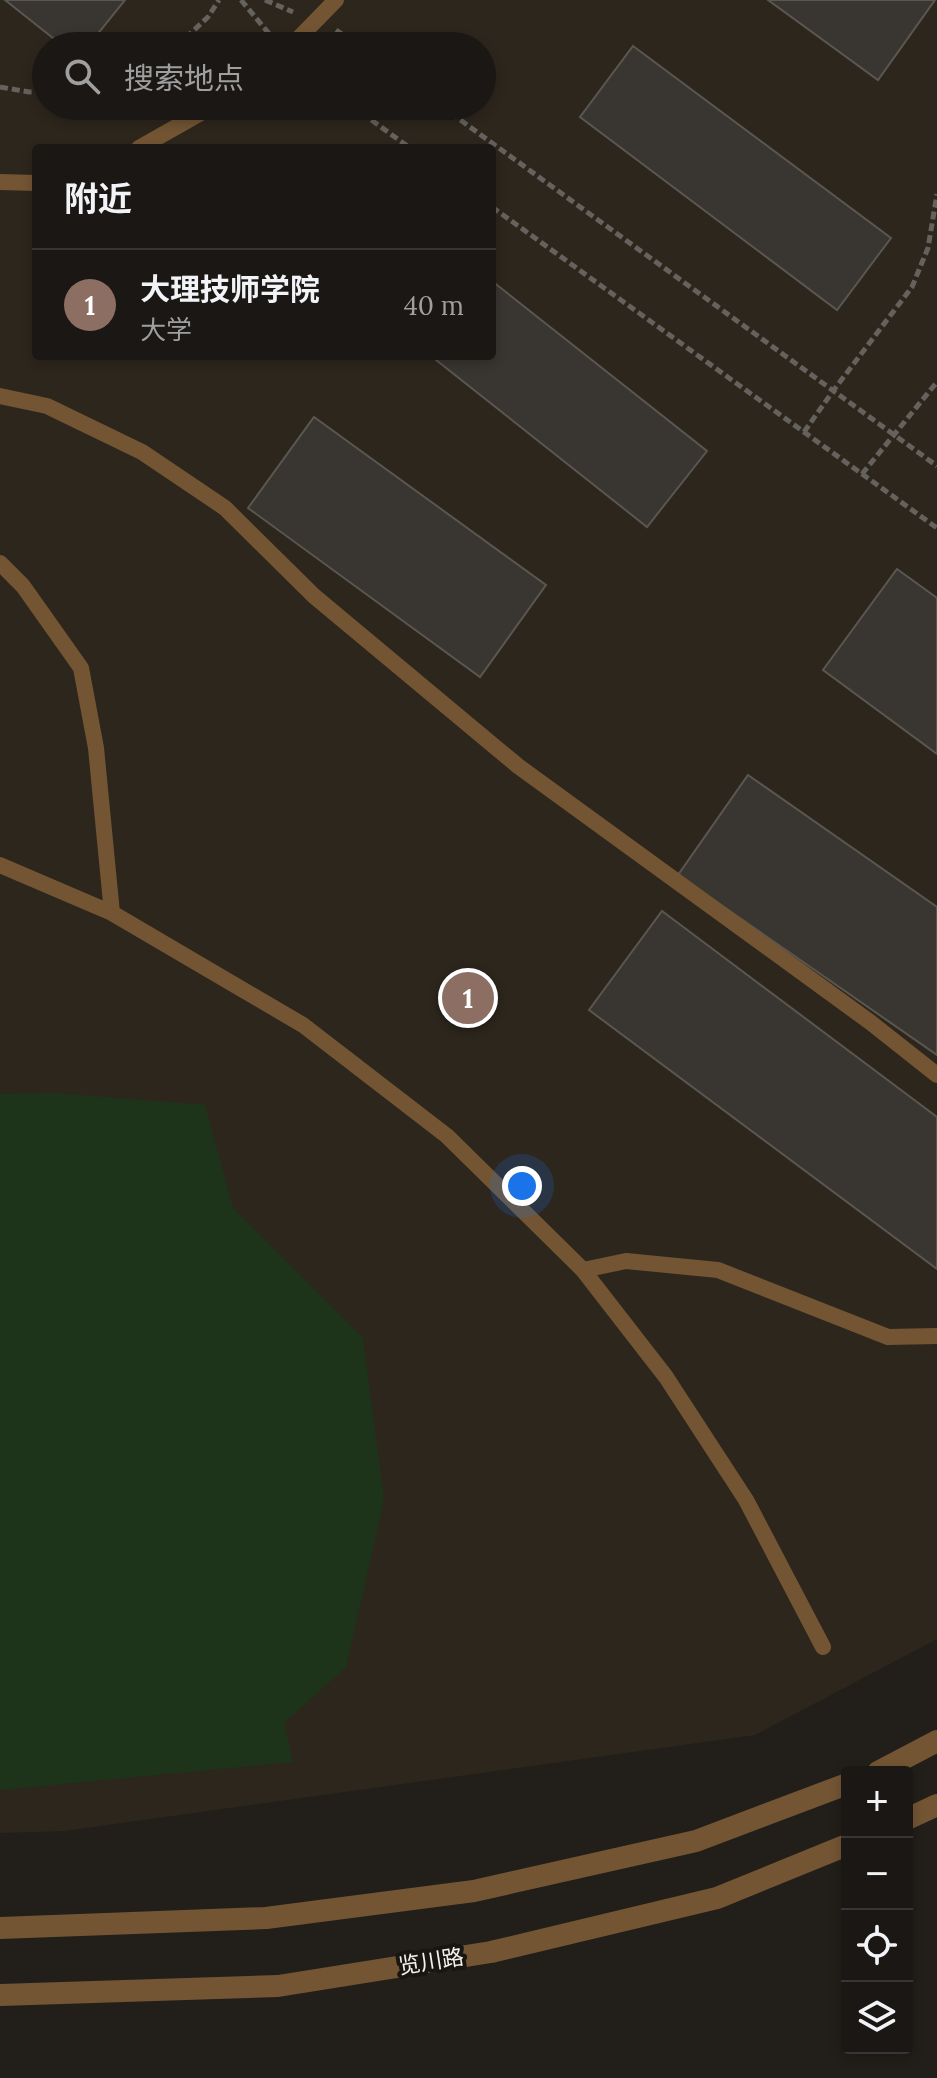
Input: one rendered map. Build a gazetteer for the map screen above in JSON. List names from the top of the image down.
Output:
{
  "streets": {
    "street": ["览川路"]
  },
  "page": {
    "search": "搜索地点",
    "heading": "附近",
    "list": [
      {
        "mark": "1",
        "name": "大理技师学院",
        "note": "大学",
        "value": "40 m"
      }
    ],
    "pins": "1",
    "map_buttons": ["+", "−"]
  }
}
